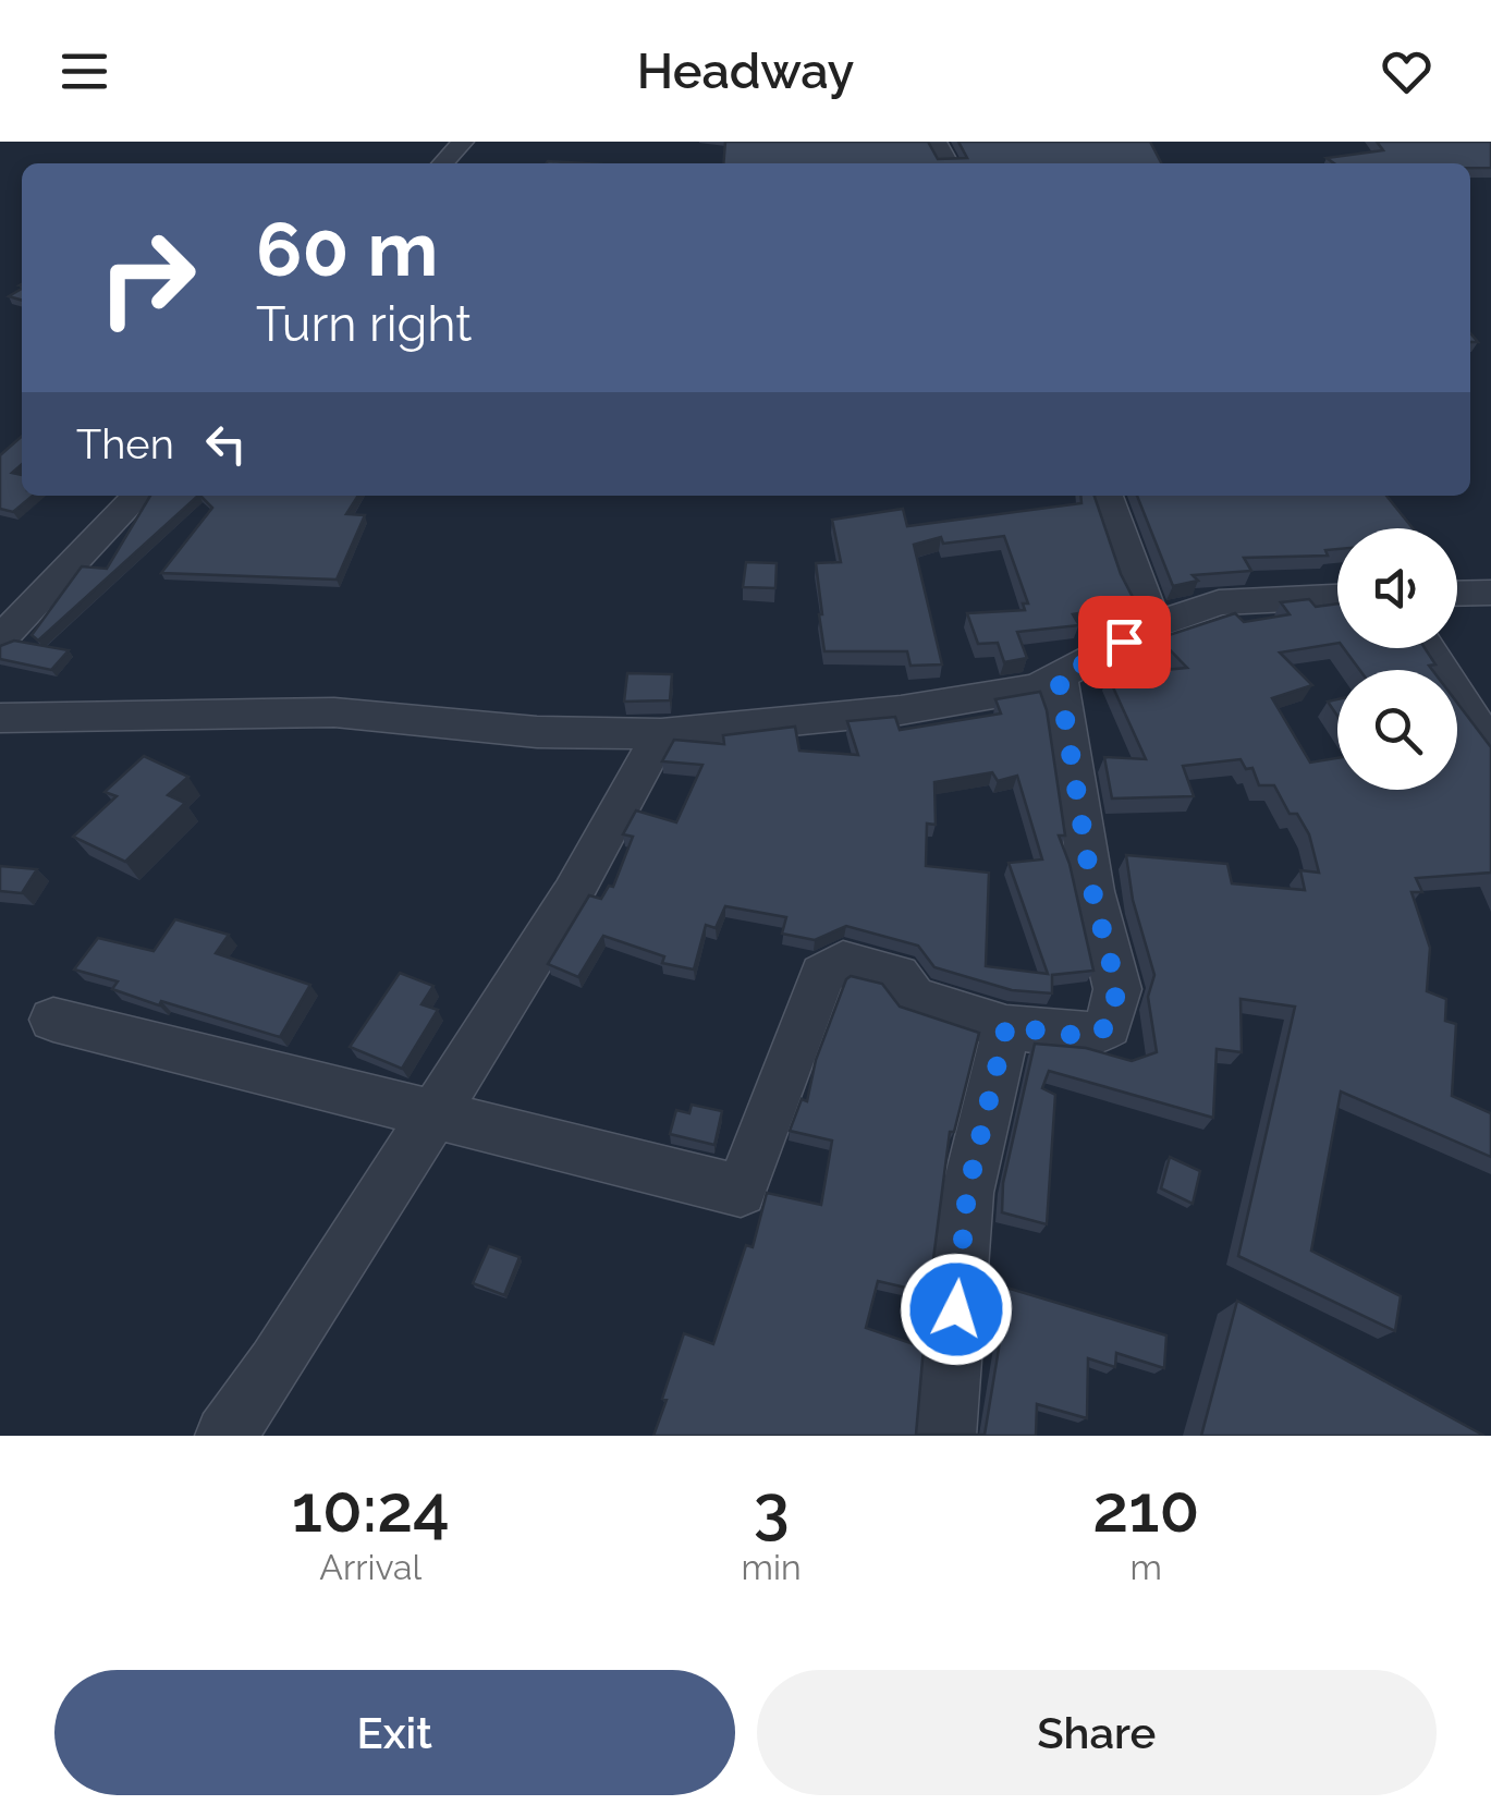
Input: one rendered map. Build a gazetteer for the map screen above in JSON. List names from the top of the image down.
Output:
{
  "page": {
    "header": "Headway",
    "turn": ["60 m", "Turn right"],
    "then": "Then",
    "eta": [
      "10:24",
      "Arrival",
      "3",
      "min",
      "210",
      "m"
    ],
    "buttons": ["Exit", "Share"]
  }
}
